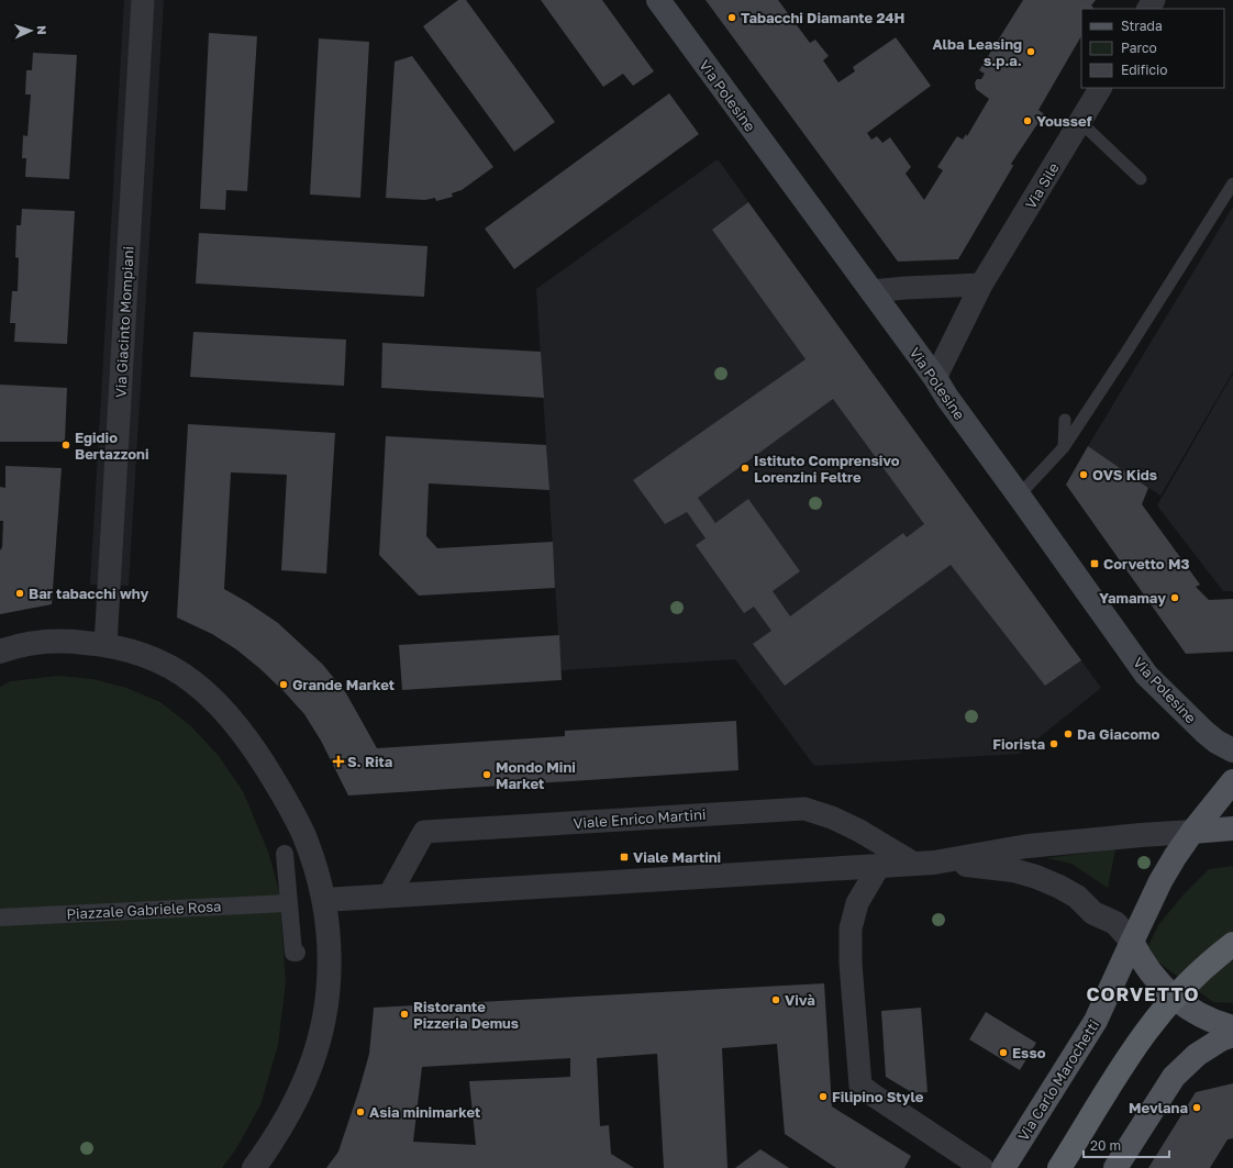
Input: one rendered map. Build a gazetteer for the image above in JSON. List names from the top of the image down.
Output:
{
  "streets": {
    "main road": ["Via Polesine", "Via Carlo Marochetti"],
    "street": [
      "Via Sile",
      "Via Giacinto Mompiani",
      "Viale Enrico Martini",
      "Piazzale Gabriele Rosa"
    ]
  },
  "crossings": [
    ["Via Polesine", "Via Sile"]
  ],
  "districts": ["CORVETTO"],
  "places": {
    "other": [
      "Tabacchi Diamante 24H",
      "Alba Leasing s.p.a.",
      "Youssef",
      "Egidio Bertazzoni",
      "Istituto Comprensivo Lorenzini Feltre",
      "OVS Kids",
      "Bar tabacchi why",
      "Yamamay",
      "Grande Market",
      "Da Giacomo",
      "Fiorista",
      "Mondo Mini Market",
      "Vivà",
      "Ristorante Pizzeria Demus",
      "Esso",
      "Filipino Style",
      "Mevlana",
      "Asia minimarket"
    ],
    "transit": ["Corvetto M3", "Viale Martini"],
    "health": ["S. Rita"]
  },
  "legend": ["Strada", "Parco", "Edificio"],
  "scale_bar": "20 m",
  "north": "right"
}
